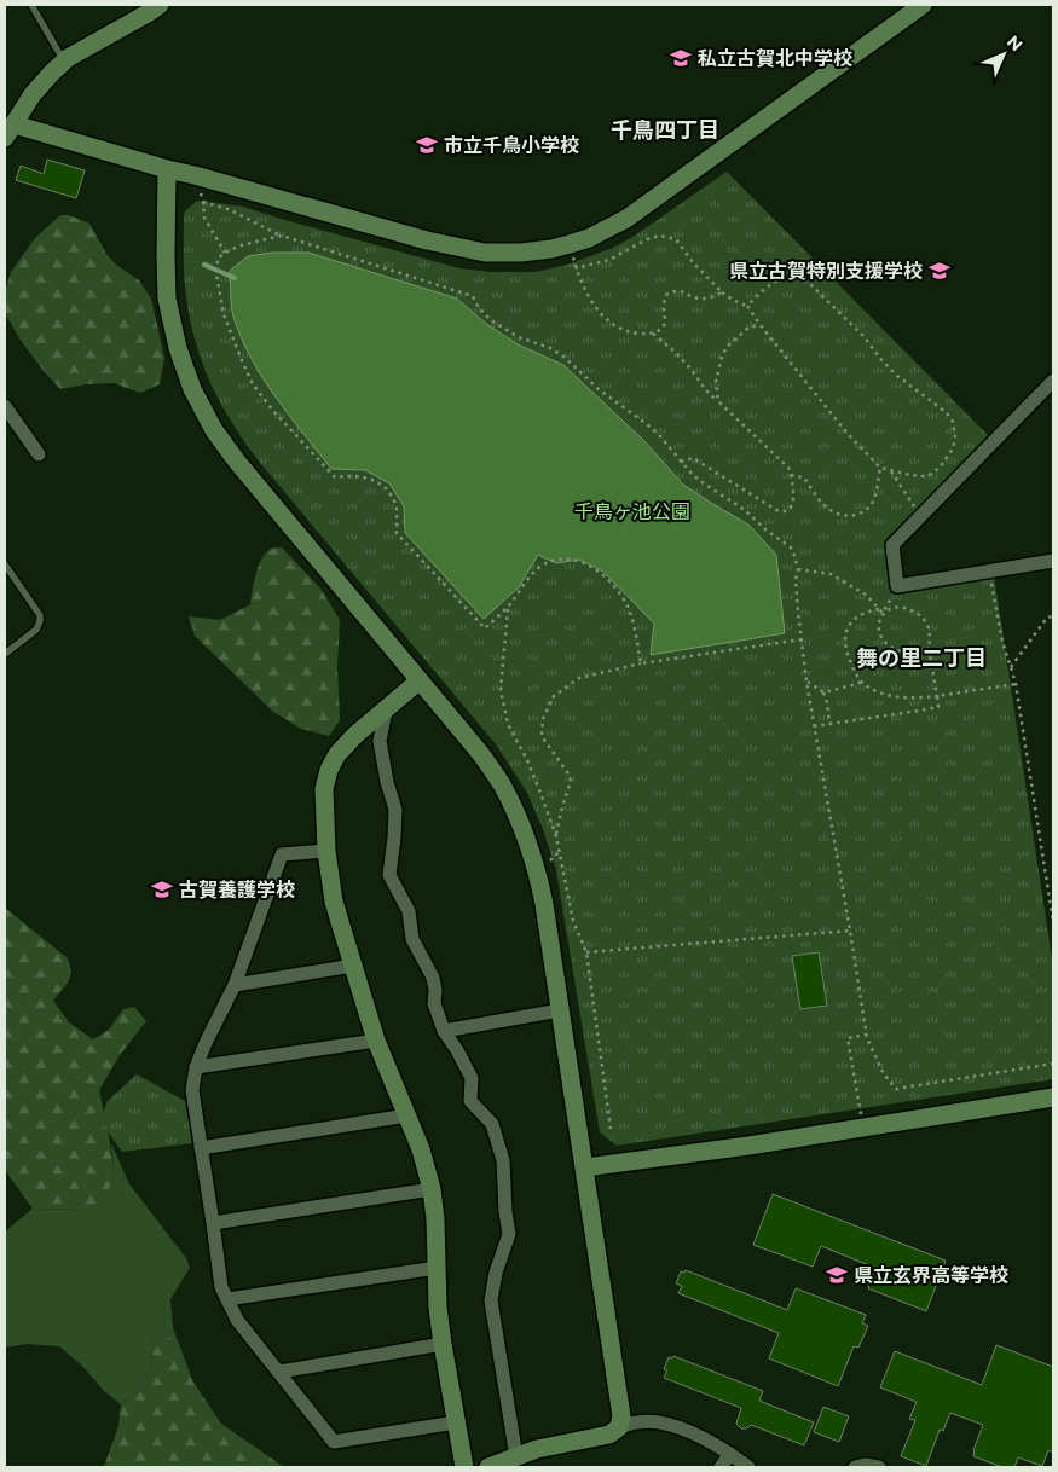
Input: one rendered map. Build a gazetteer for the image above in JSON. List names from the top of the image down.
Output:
{
  "districts": ["千鳥四丁目", "舞の里二丁目"],
  "parks": ["千鳥ヶ池公園"],
  "places": {
    "school or university": [
      "私立古賀北中学校",
      "市立千鳥小学校",
      "県立古賀特別支援学校",
      "古賀養護学校",
      "県立玄界高等学校"
    ]
  },
  "north": "top right"
}
